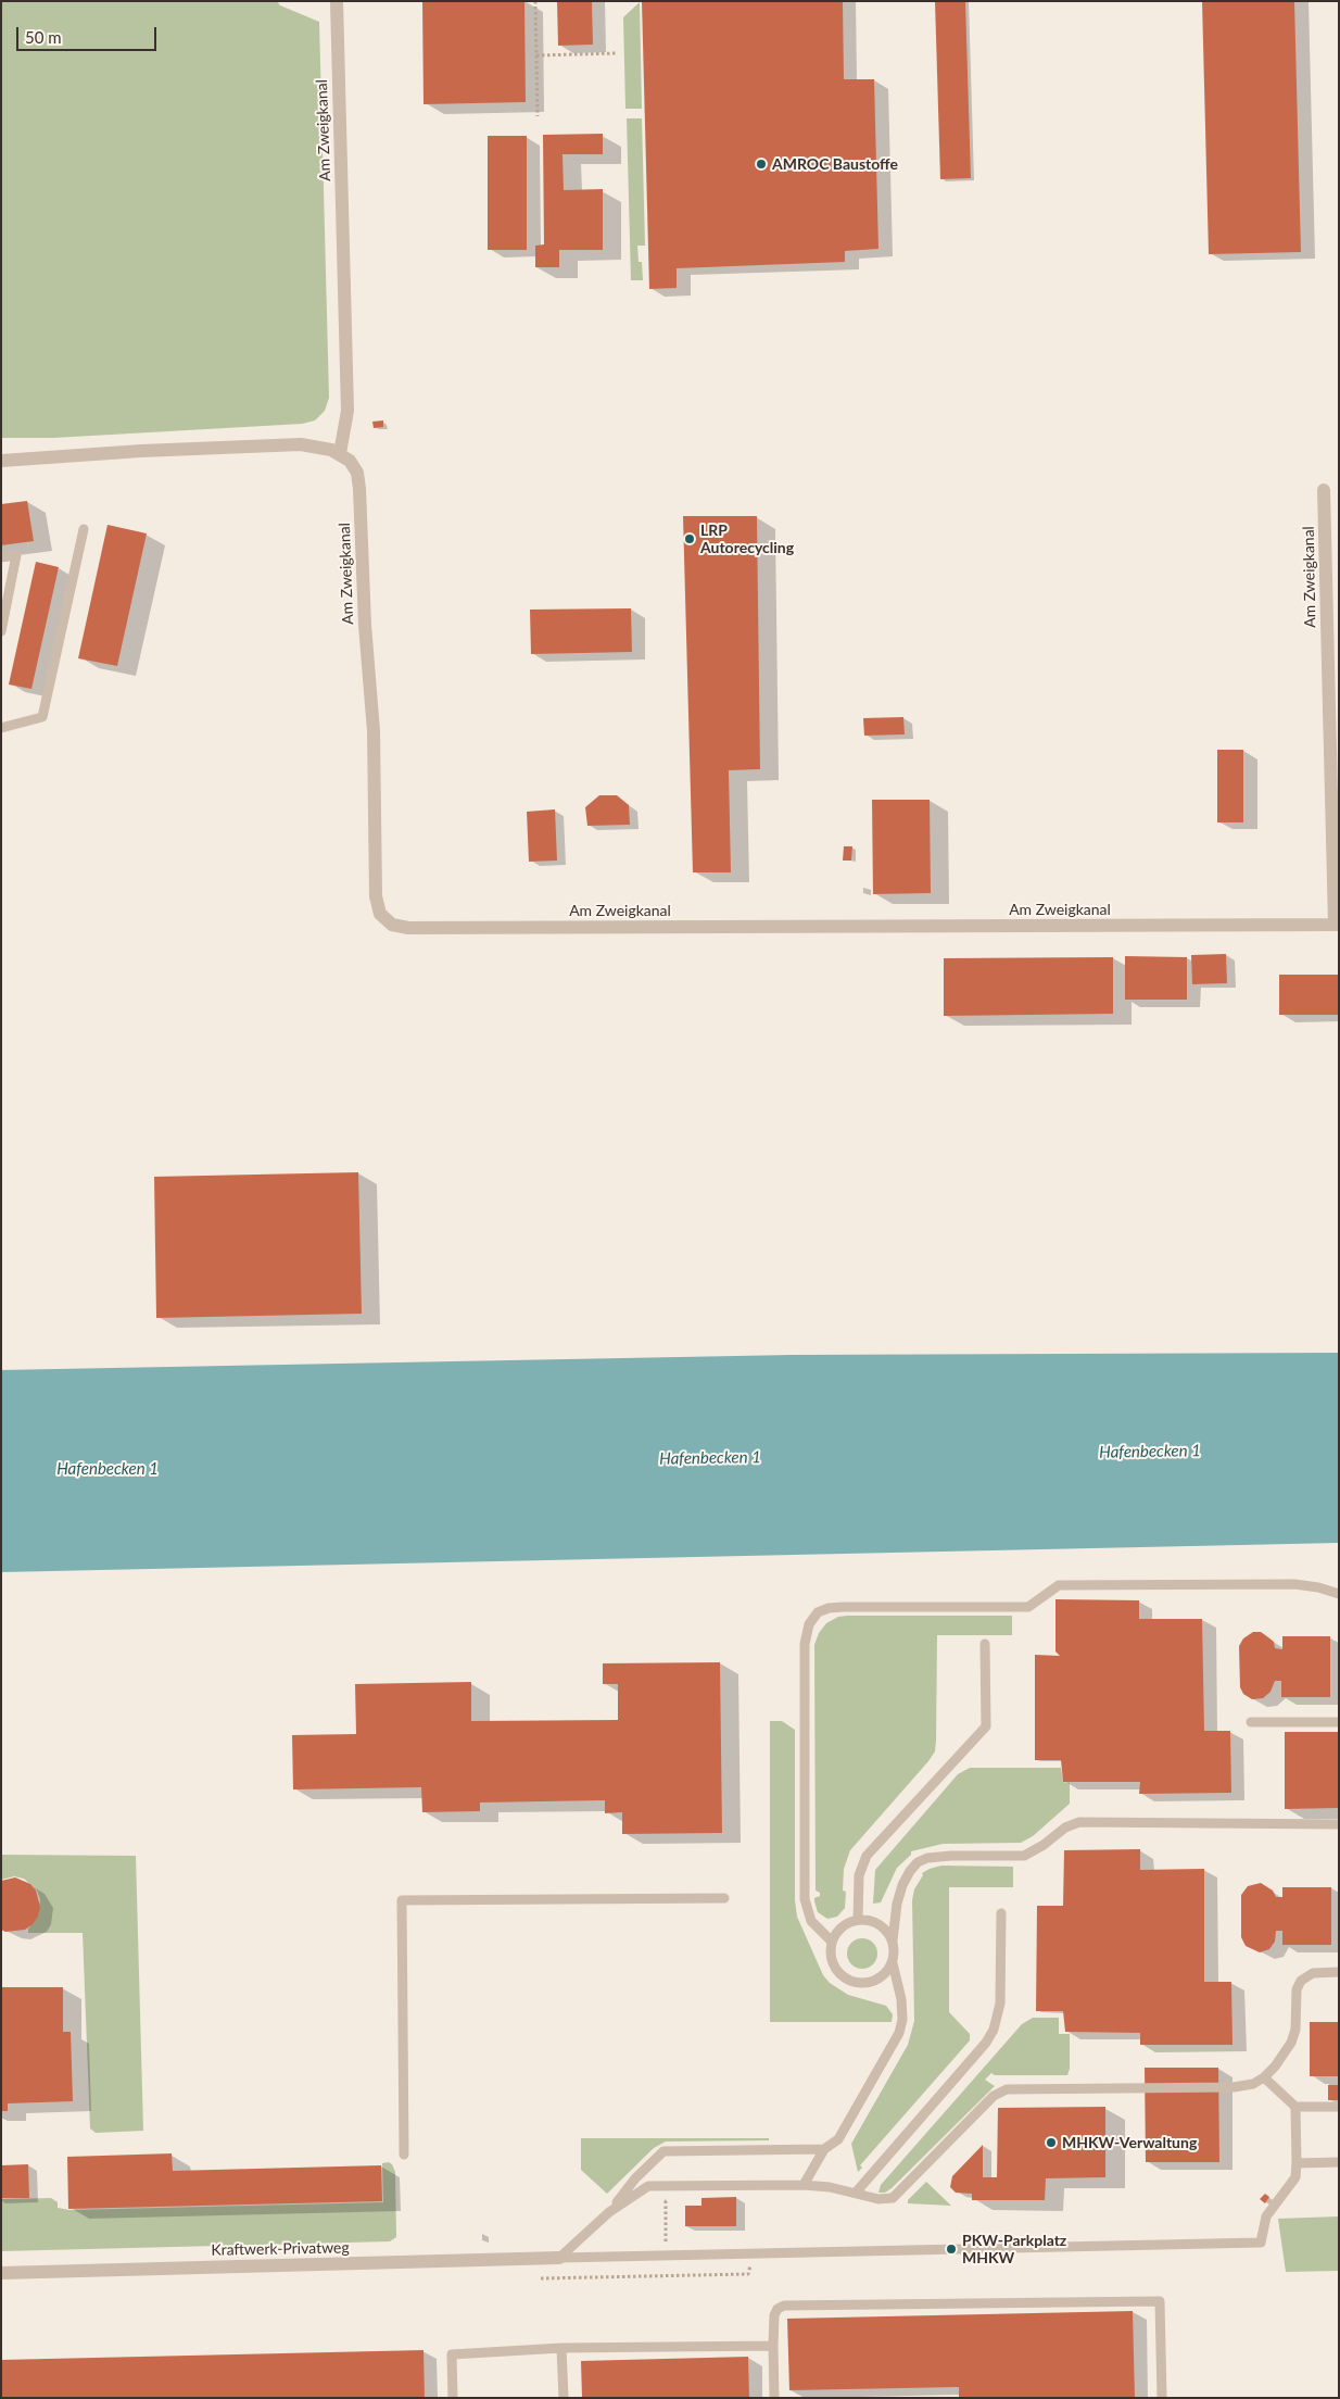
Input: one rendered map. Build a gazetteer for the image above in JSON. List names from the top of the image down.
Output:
{
  "streets": {
    "street": ["Am Zweigkanal", "Kraftwerk-Privatweg"]
  },
  "water": ["Hafenbecken 1"],
  "places": [
    "AMROC Baustoffe",
    "LRP Autorecycling",
    "MHKW-Verwaltung",
    "PKW-Parkplatz MHKW"
  ],
  "scale_bar": "50 m"
}
